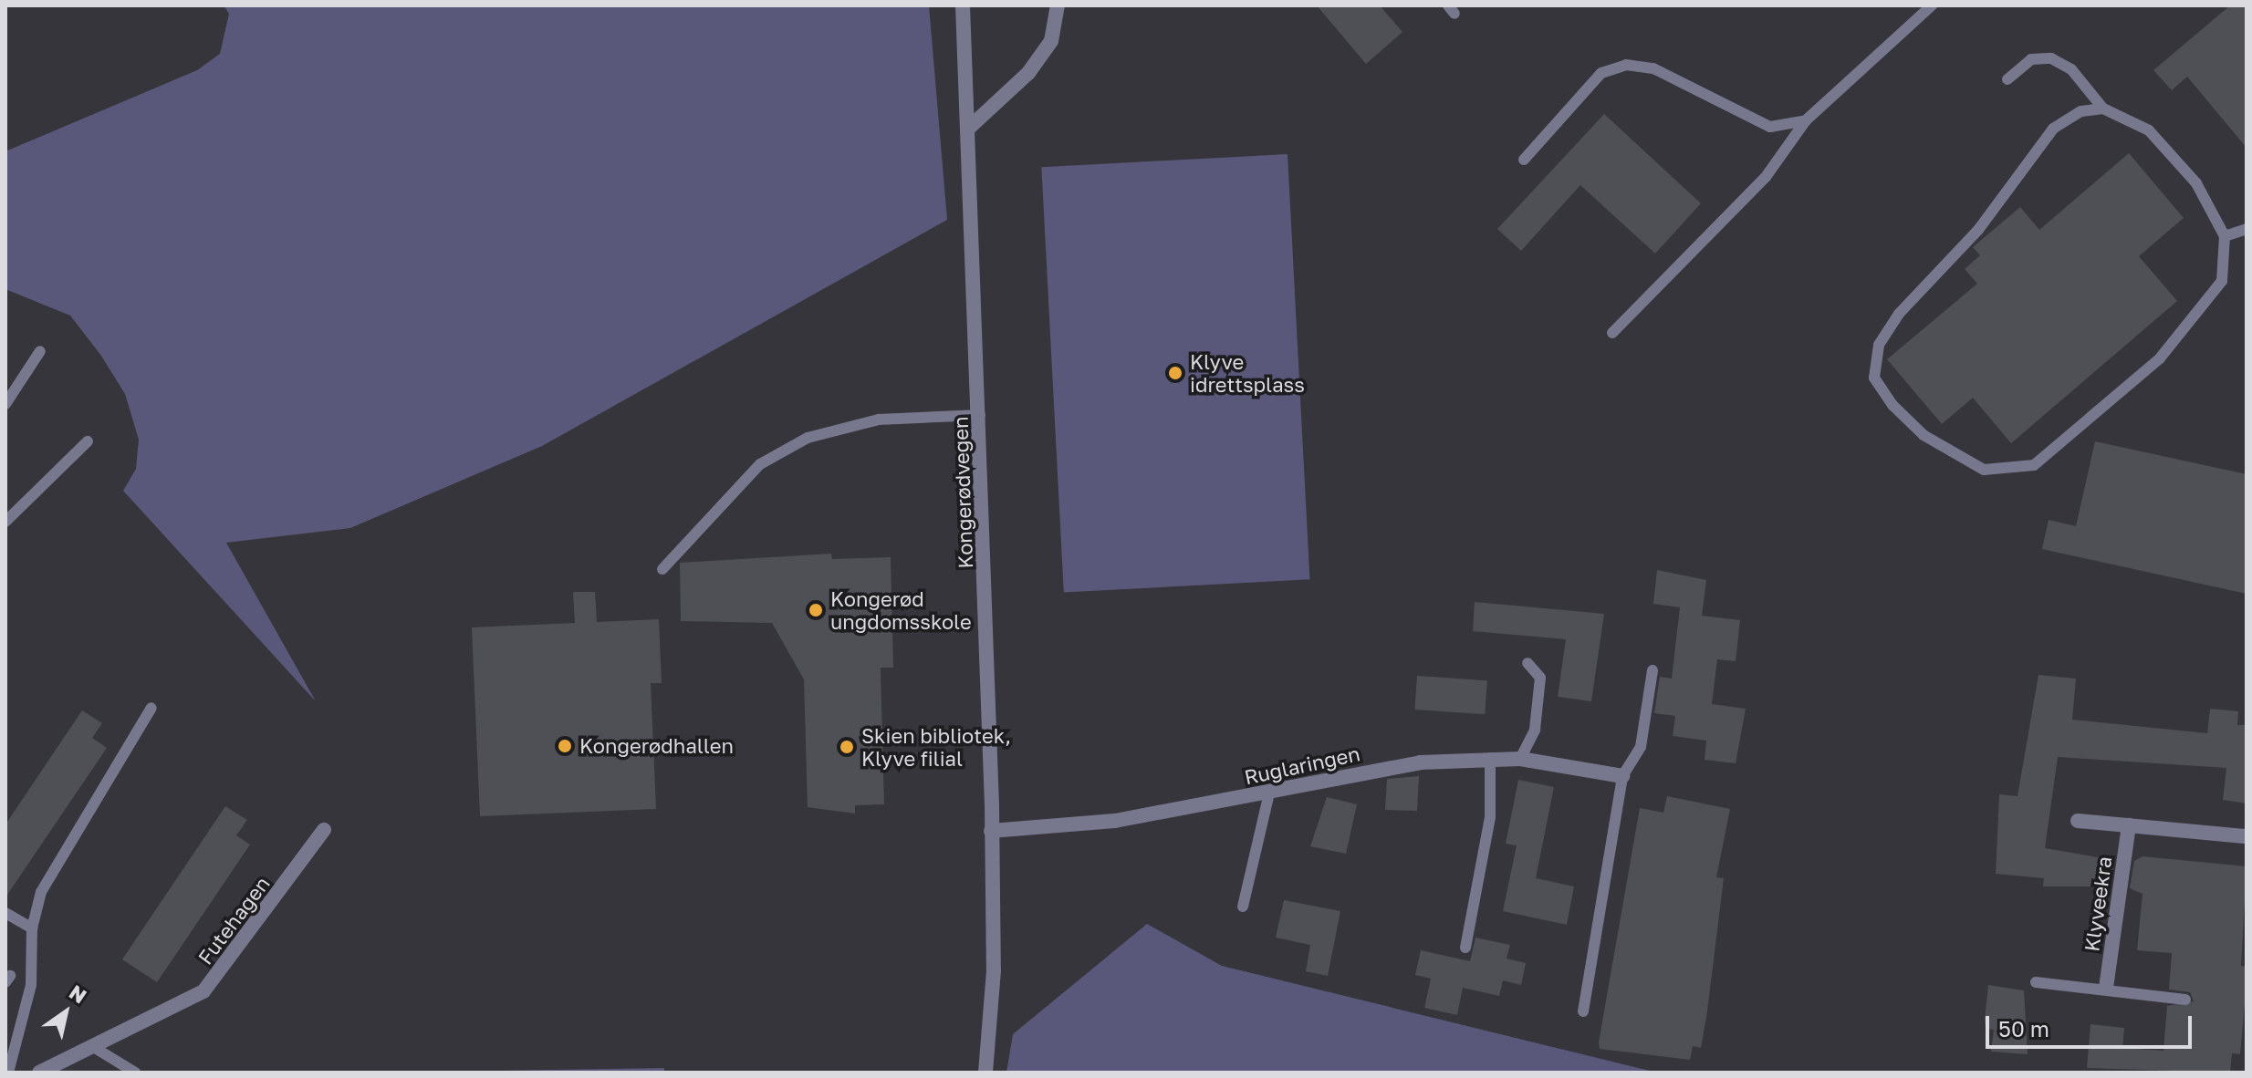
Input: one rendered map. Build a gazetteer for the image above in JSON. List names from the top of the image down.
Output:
{
  "streets": {
    "street": [
      "Kongerødvegen",
      "Ruglaringen",
      "Klyveekra",
      "Futehagen"
    ]
  },
  "crossings": [
    ["Kongerødvegen", "Ruglaringen"]
  ],
  "places": [
    "Klyve idrettsplass",
    "Kongerød ungdomsskole",
    "Kongerødhallen",
    "Skien bibliotek, Klyve filial"
  ],
  "scale_bar": "50 m",
  "north": "top right"
}
